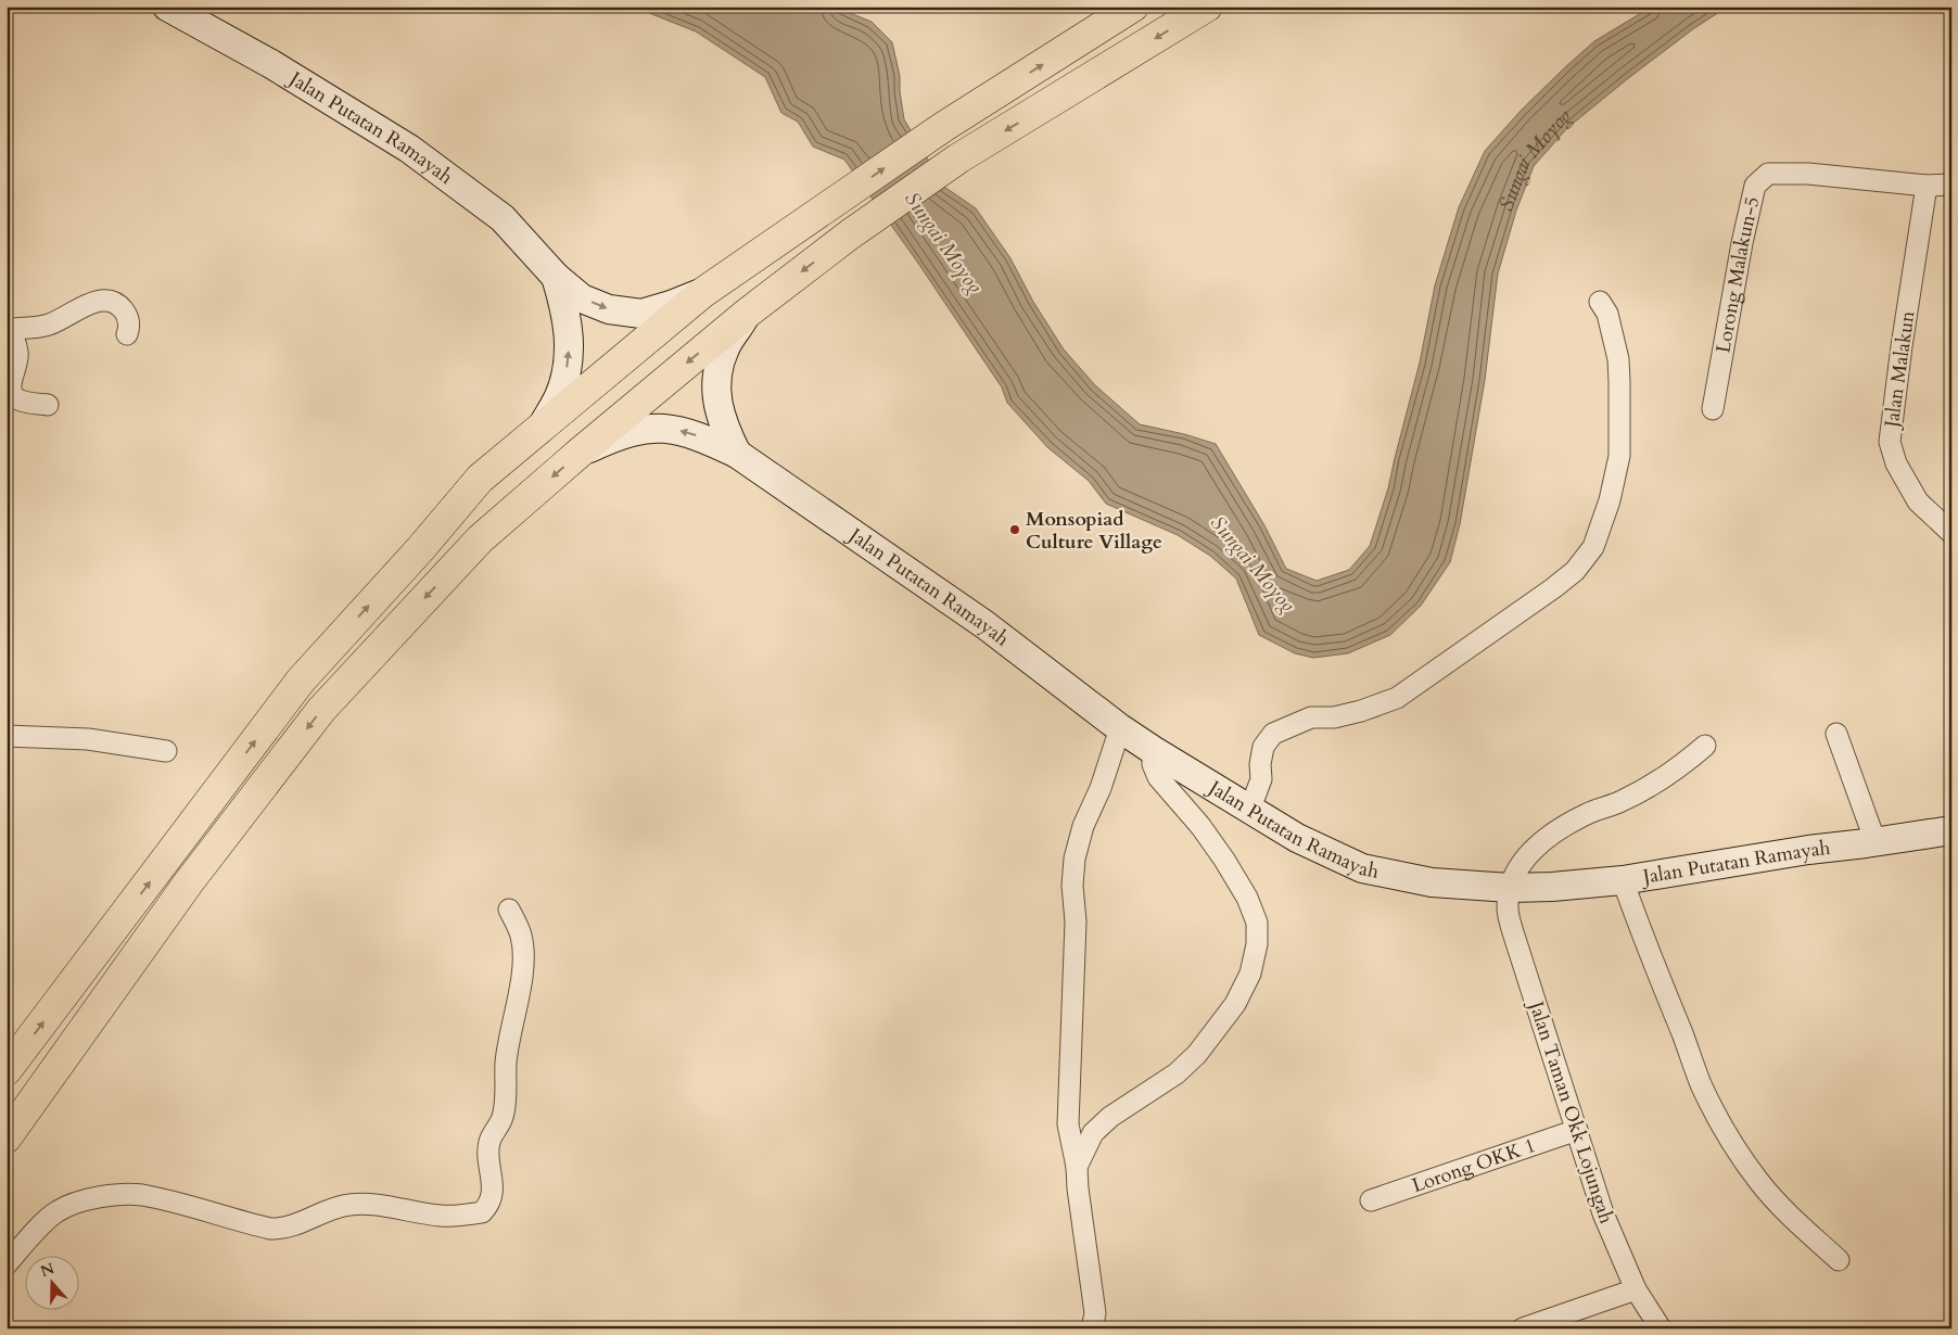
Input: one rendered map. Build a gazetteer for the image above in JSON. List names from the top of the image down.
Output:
{
  "streets": {
    "main road": ["Jalan Putatan Ramayah"],
    "street": [
      "Lorong Malakun-5",
      "Jalan Malakun",
      "Jalan Taman Okk Lojungah",
      "Lorong OKK 1"
    ]
  },
  "crossings": [
    ["Jalan Putatan Ramayah", "Jalan Taman Okk Lojungah"],
    ["Lorong Malakun-5", "Jalan Malakun"],
    ["Jalan Taman Okk Lojungah", "Lorong OKK 1"]
  ],
  "water": ["Sungai Moyog"],
  "places": ["Monsopiad Culture Village"],
  "north": "top"
}
